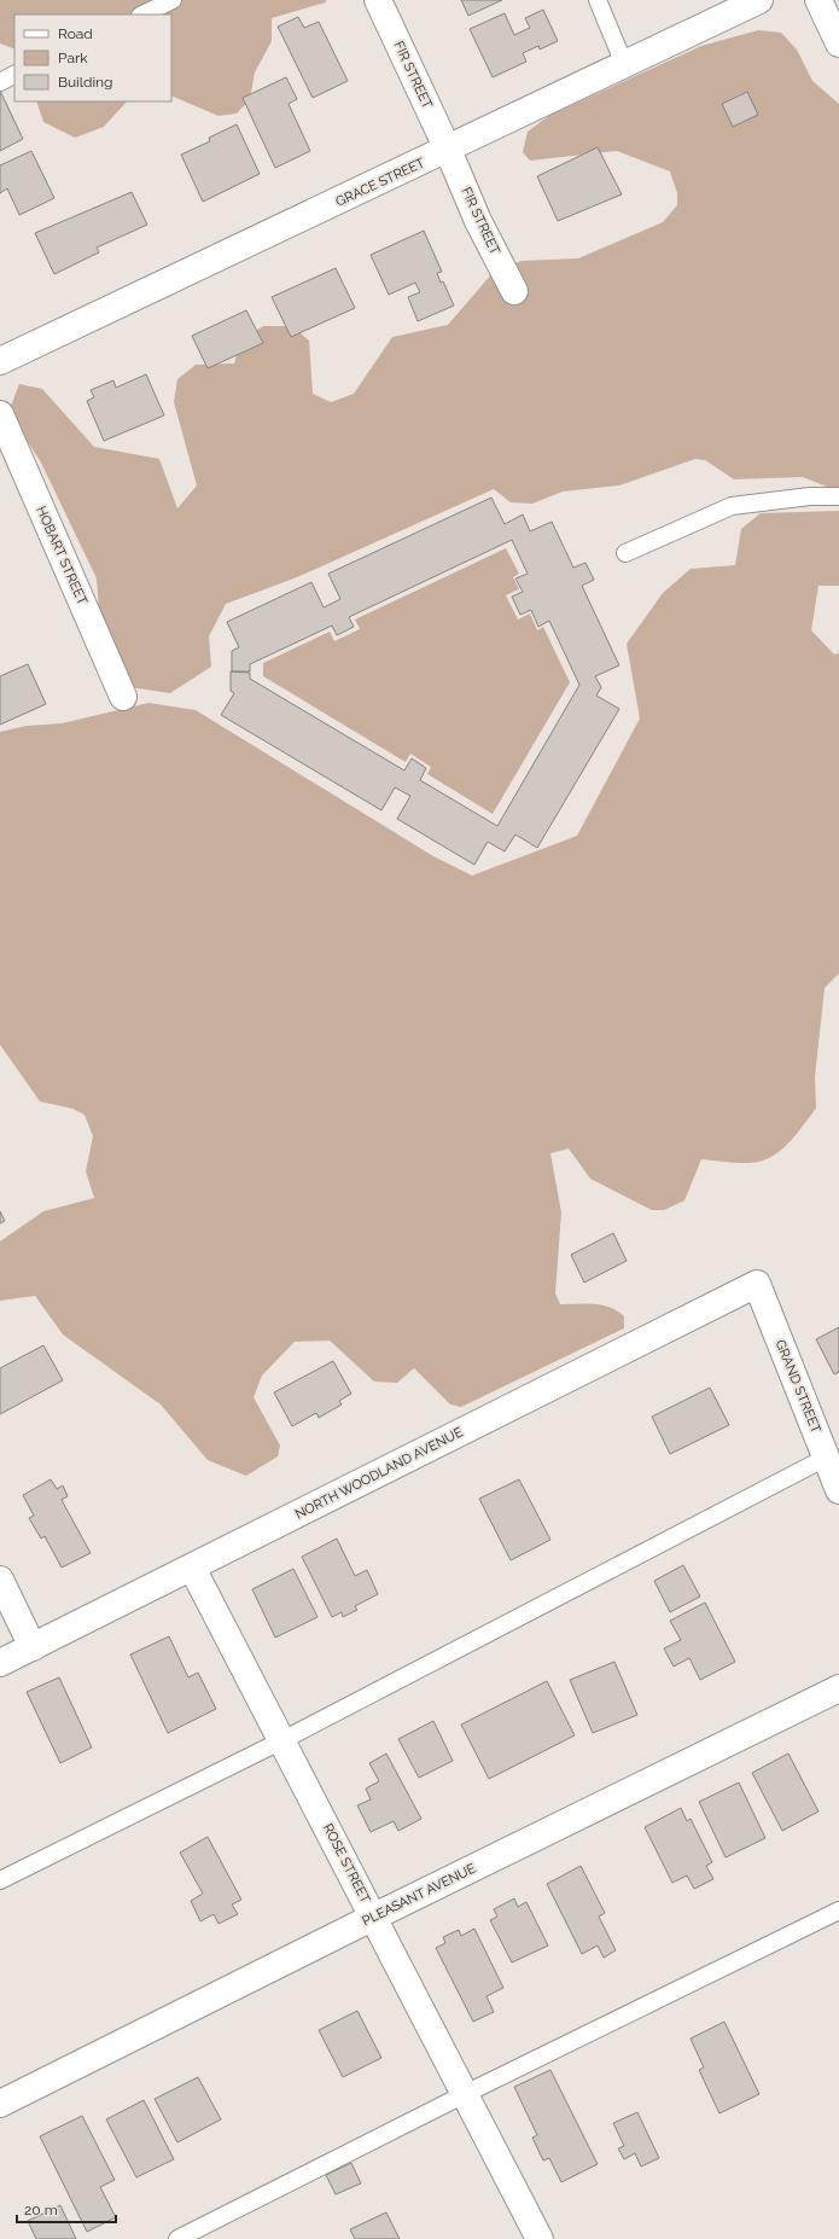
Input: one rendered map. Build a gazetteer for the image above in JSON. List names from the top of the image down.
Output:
{
  "streets": {
    "street": [
      "FIR STREET",
      "GRACE STREET",
      "HOBART STREET",
      "GRAND STREET",
      "NORTH WOODLAND AVENUE",
      "ROSE STREET",
      "PLEASANT AVENUE"
    ]
  },
  "crossings": [
    ["FIR STREET", "GRACE STREET"],
    ["GRAND STREET", "NORTH WOODLAND AVENUE"],
    ["NORTH WOODLAND AVENUE", "ROSE STREET"],
    ["ROSE STREET", "PLEASANT AVENUE"]
  ],
  "legend": ["Road", "Park", "Building"],
  "scale_bar": "20 m"
}
